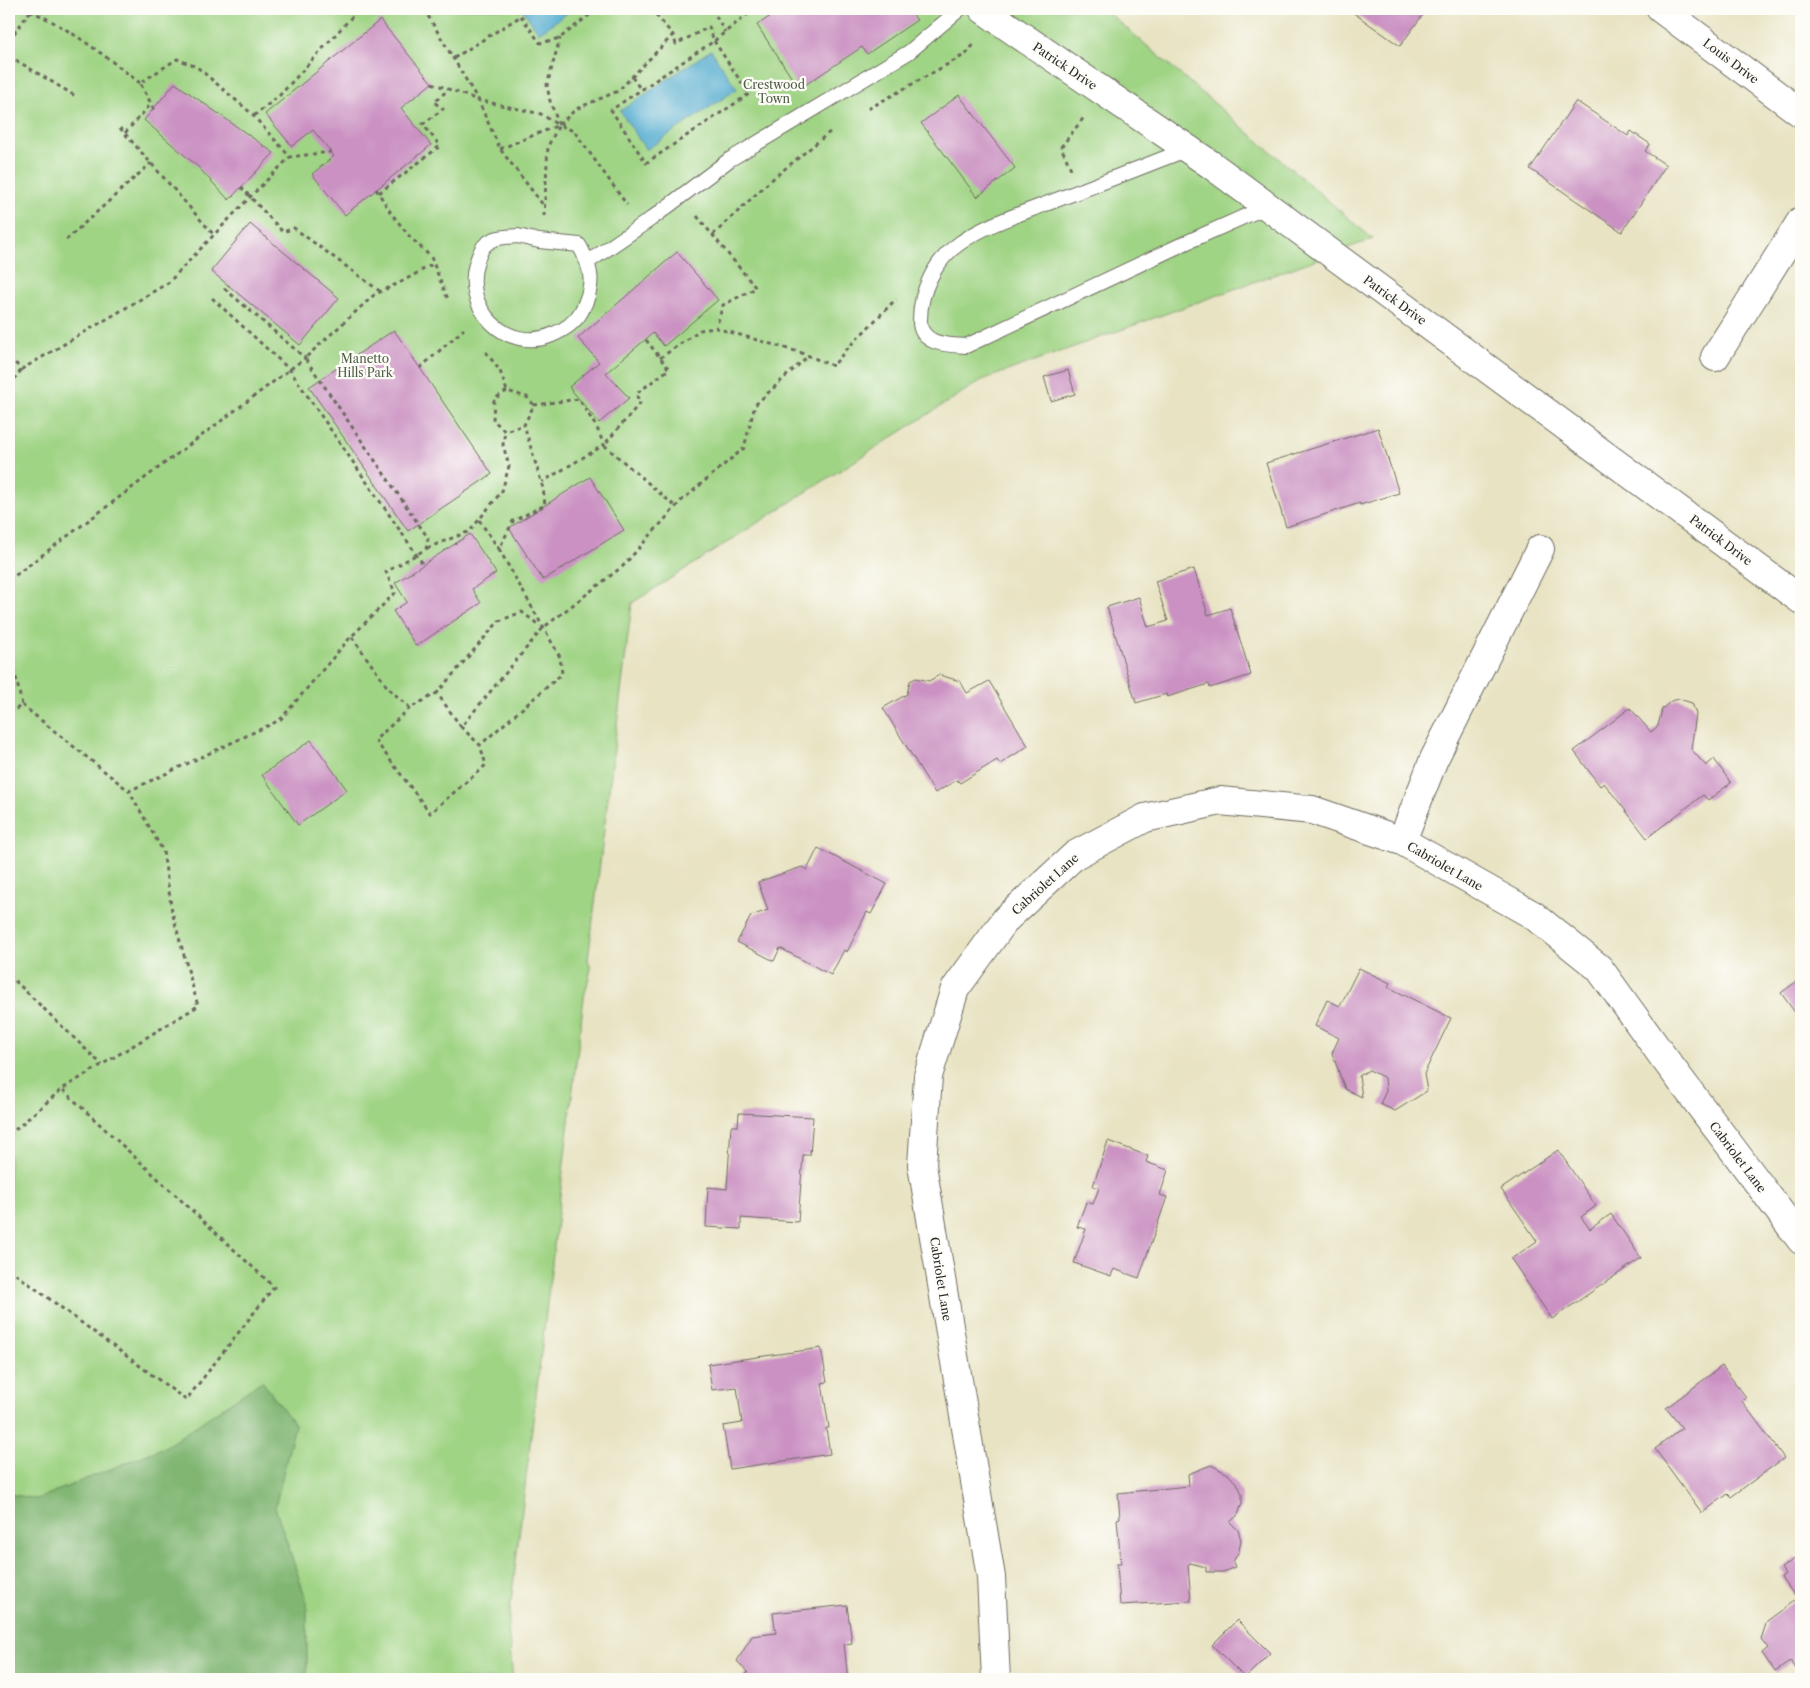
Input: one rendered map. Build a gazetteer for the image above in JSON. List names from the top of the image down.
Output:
{
  "streets": {
    "street": ["Louis Drive", "Patrick Drive", "Cabriolet Lane"]
  },
  "parks": ["Crestwood Town", "Manetto Hills Park"]
}
